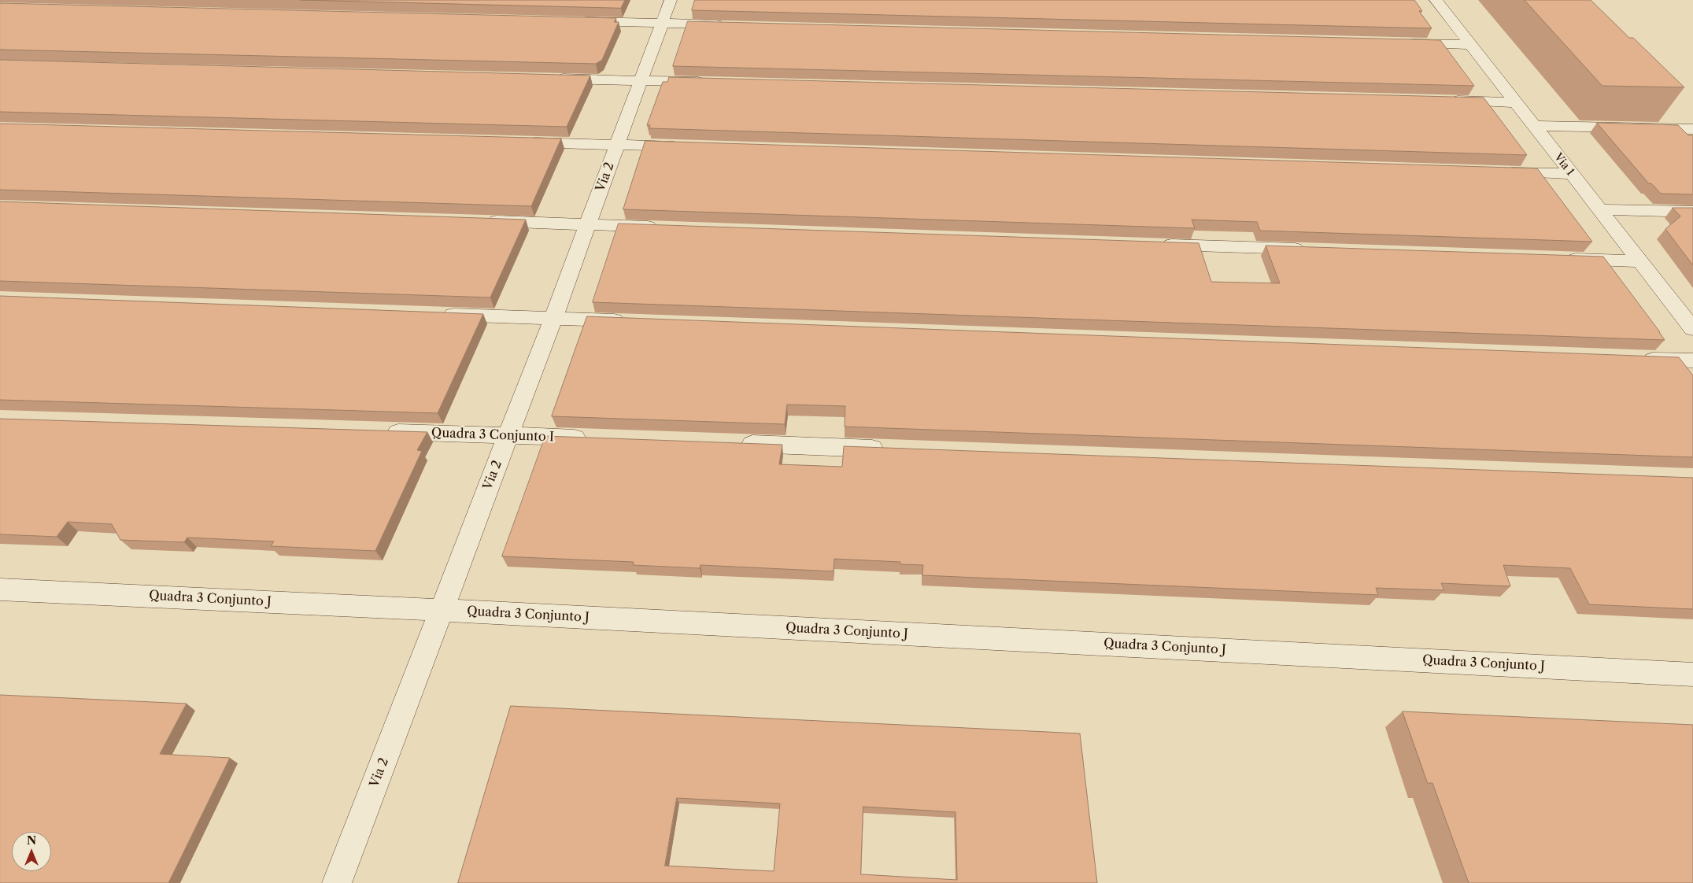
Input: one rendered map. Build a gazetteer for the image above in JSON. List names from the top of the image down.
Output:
{
  "streets": {
    "street": [
      "Via 1",
      "Via 2",
      "Quadra 3 Conjunto I",
      "Quadra 3 Conjunto J"
    ]
  },
  "crossings": [
    ["Via 2", "Quadra 3 Conjunto I"],
    ["Via 2", "Quadra 3 Conjunto J"]
  ],
  "north": "top"
}
